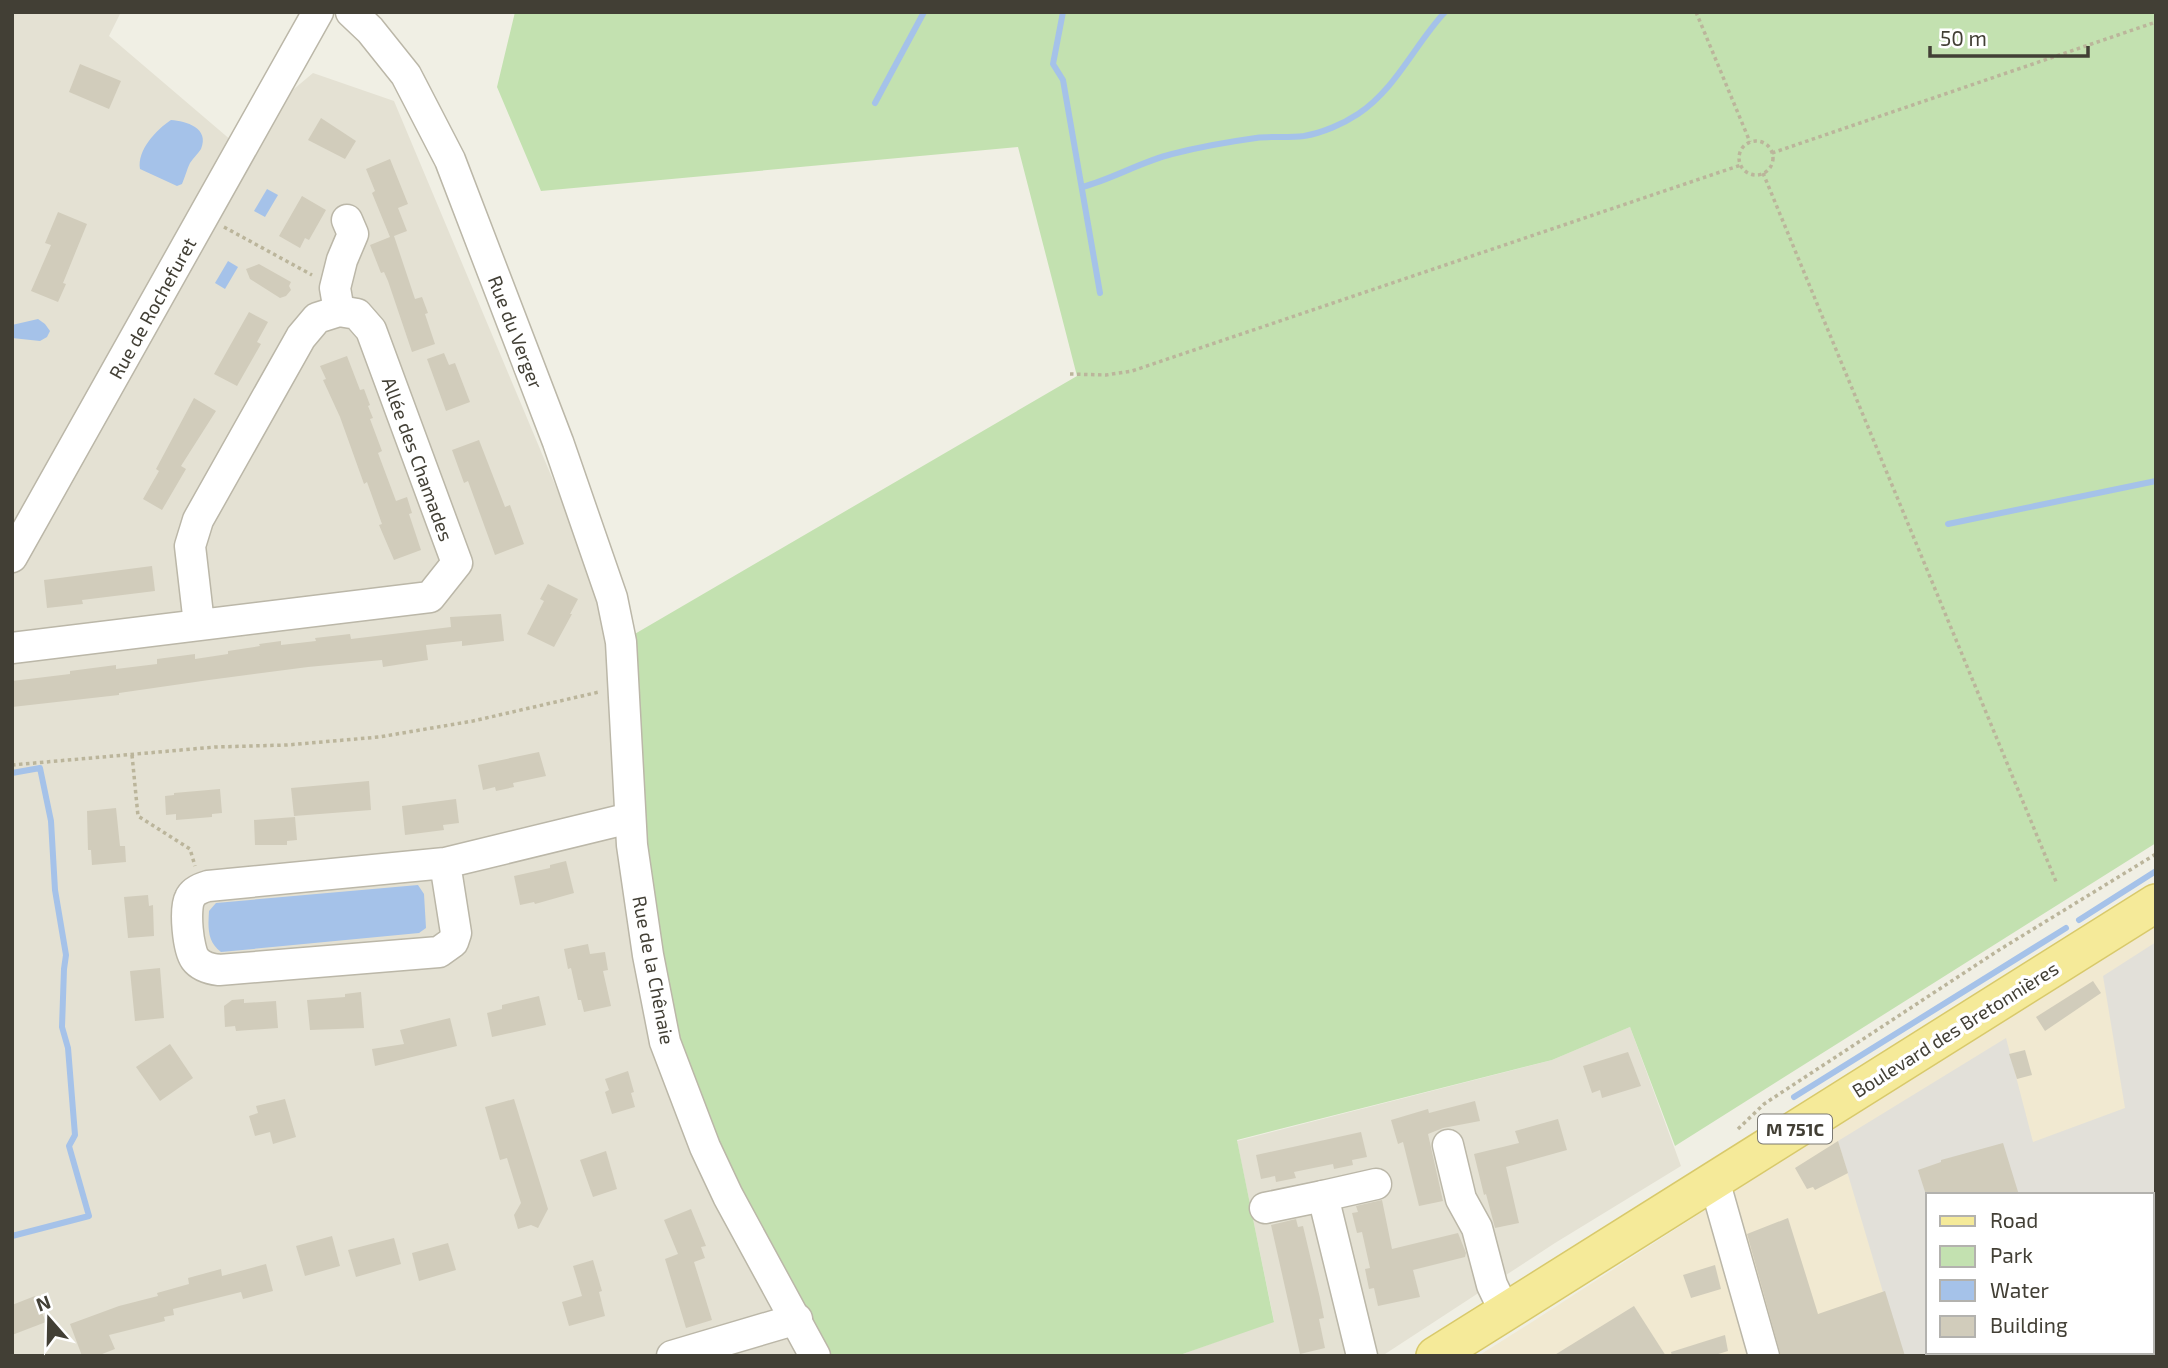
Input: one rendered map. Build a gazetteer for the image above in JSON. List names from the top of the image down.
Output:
{
  "streets": {
    "main road": ["Boulevard des Bretonnières", "M 751C"],
    "street": [
      "Rue de Rochefuret",
      "Rue du Verger",
      "Allée des Chamades",
      "Rue de la Chênaie"
    ]
  },
  "crossings": [
    ["Rue du Verger", "Rue de la Chênaie"]
  ],
  "legend": [
    "Road",
    "Park",
    "Water",
    "Building"
  ],
  "scale_bar": "50 m",
  "north": "top"
}
